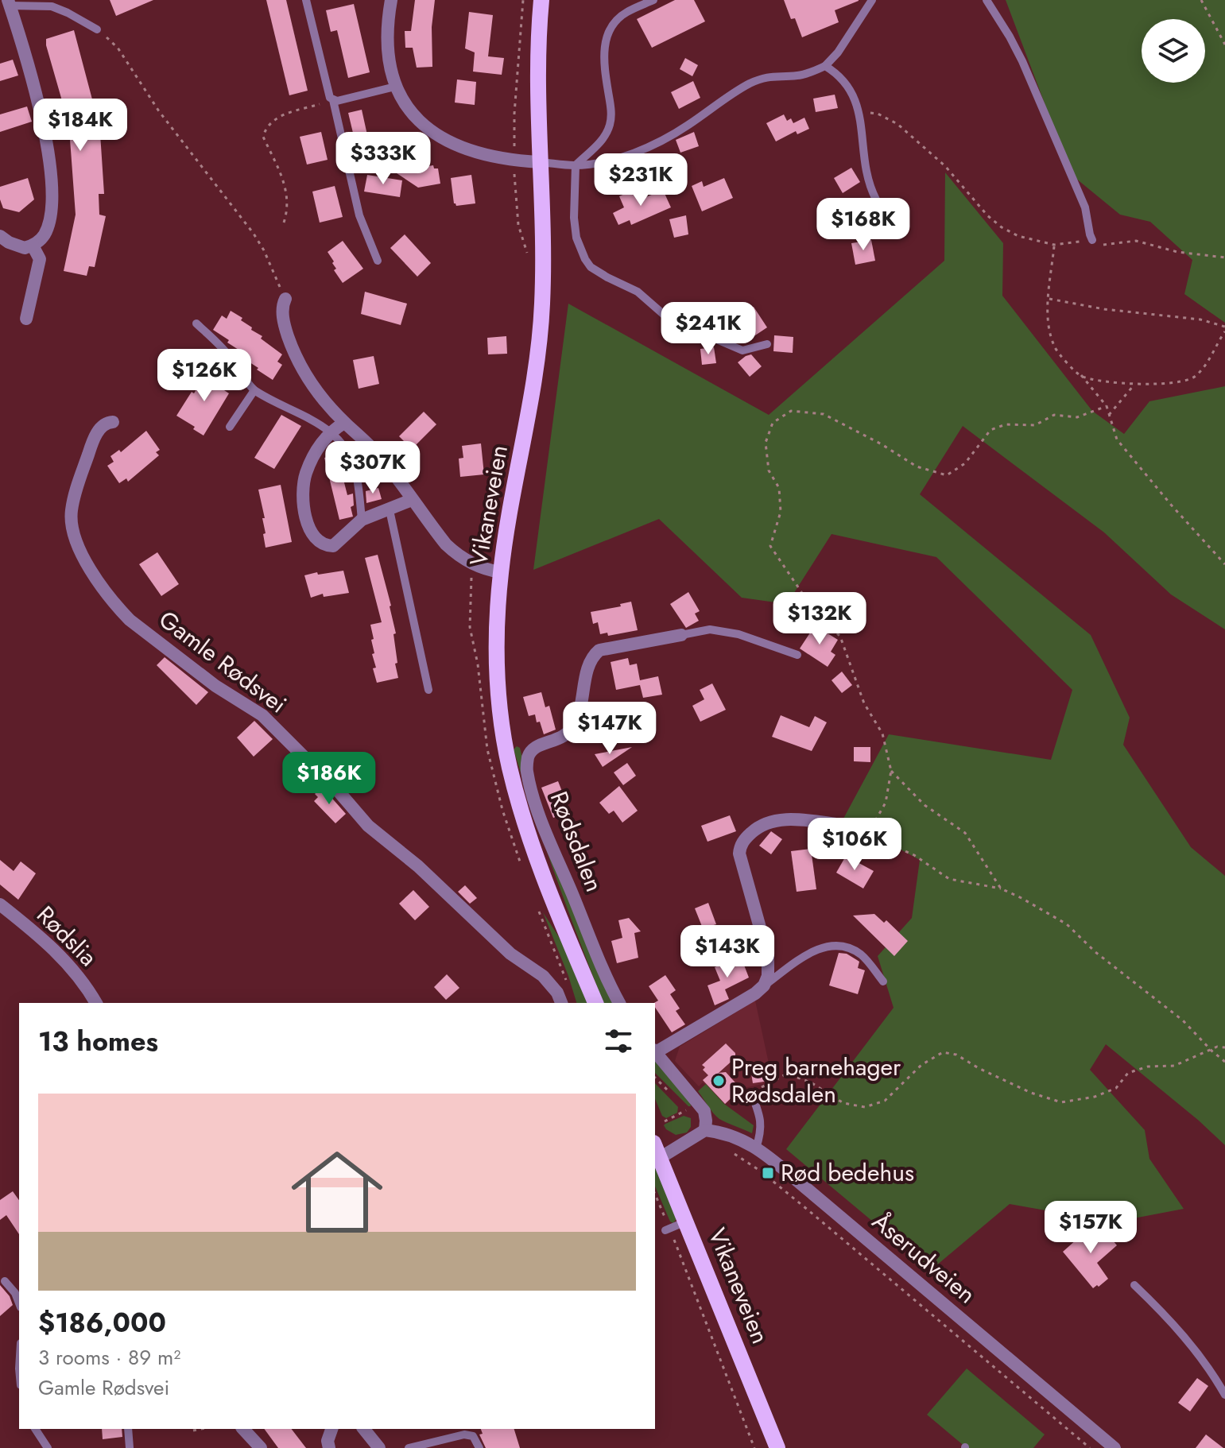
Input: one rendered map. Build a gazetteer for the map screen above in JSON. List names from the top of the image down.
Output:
{
  "streets": {
    "main road": ["Vikaneveien"],
    "street": [
      "Gamle Rødsvei",
      "Rødsdalen",
      "Rødslia",
      "Åserudveien"
    ]
  },
  "places": {
    "other": ["Preg barnehager Rødsdalen"],
    "transit": ["Rød bedehus"]
  },
  "page": {
    "price": [
      "$184K",
      "$333K",
      "$231K",
      "$168K",
      "$241K",
      "$126K",
      "$307K",
      "$132K",
      "$147K",
      "$186K",
      "$106K",
      "$143K",
      "$157K"
    ],
    "heading": "13 homes",
    "list": [
      {
        "name": "$186,000",
        "note": "3 rooms · 89 m² · Gamle Rødsvei"
      }
    ]
  }
}
